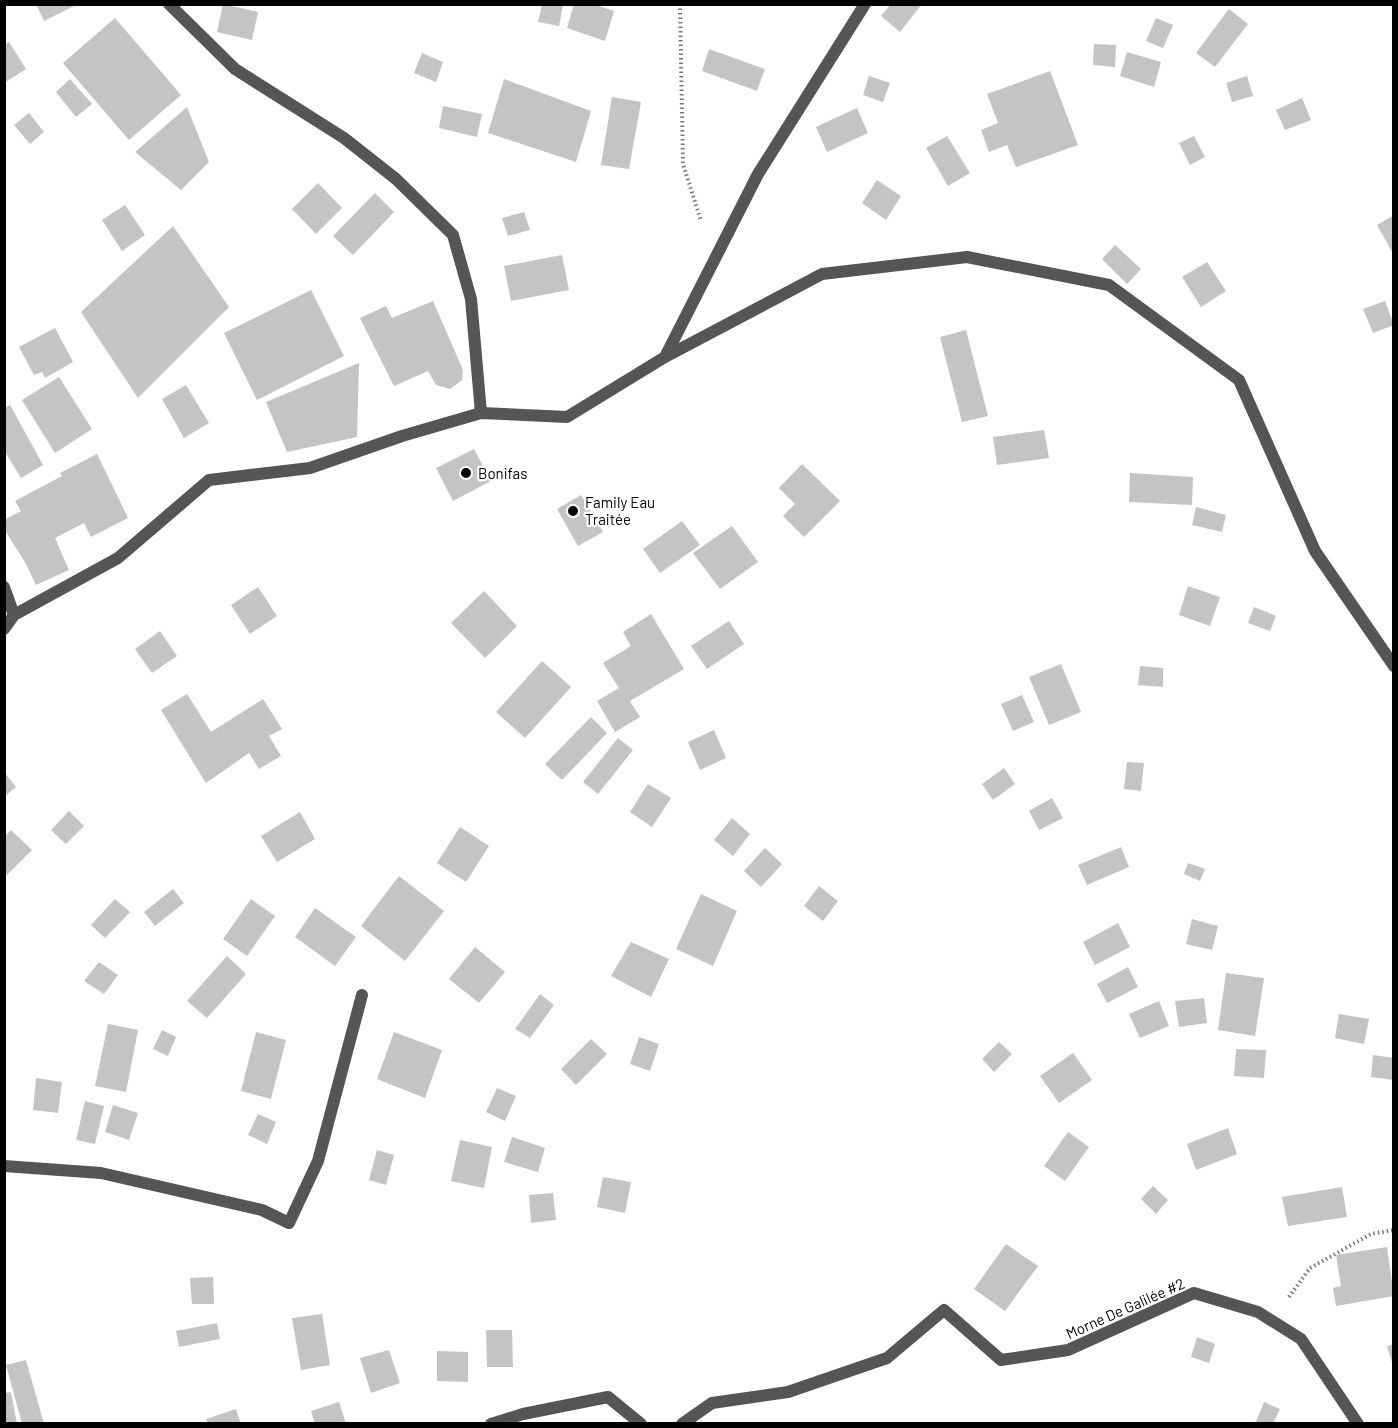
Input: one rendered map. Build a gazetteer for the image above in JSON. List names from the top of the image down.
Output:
{
  "streets": {
    "street": ["Morne De Galilée #2"]
  },
  "places": ["Bonifas", "Family Eau Traitée"]
}
